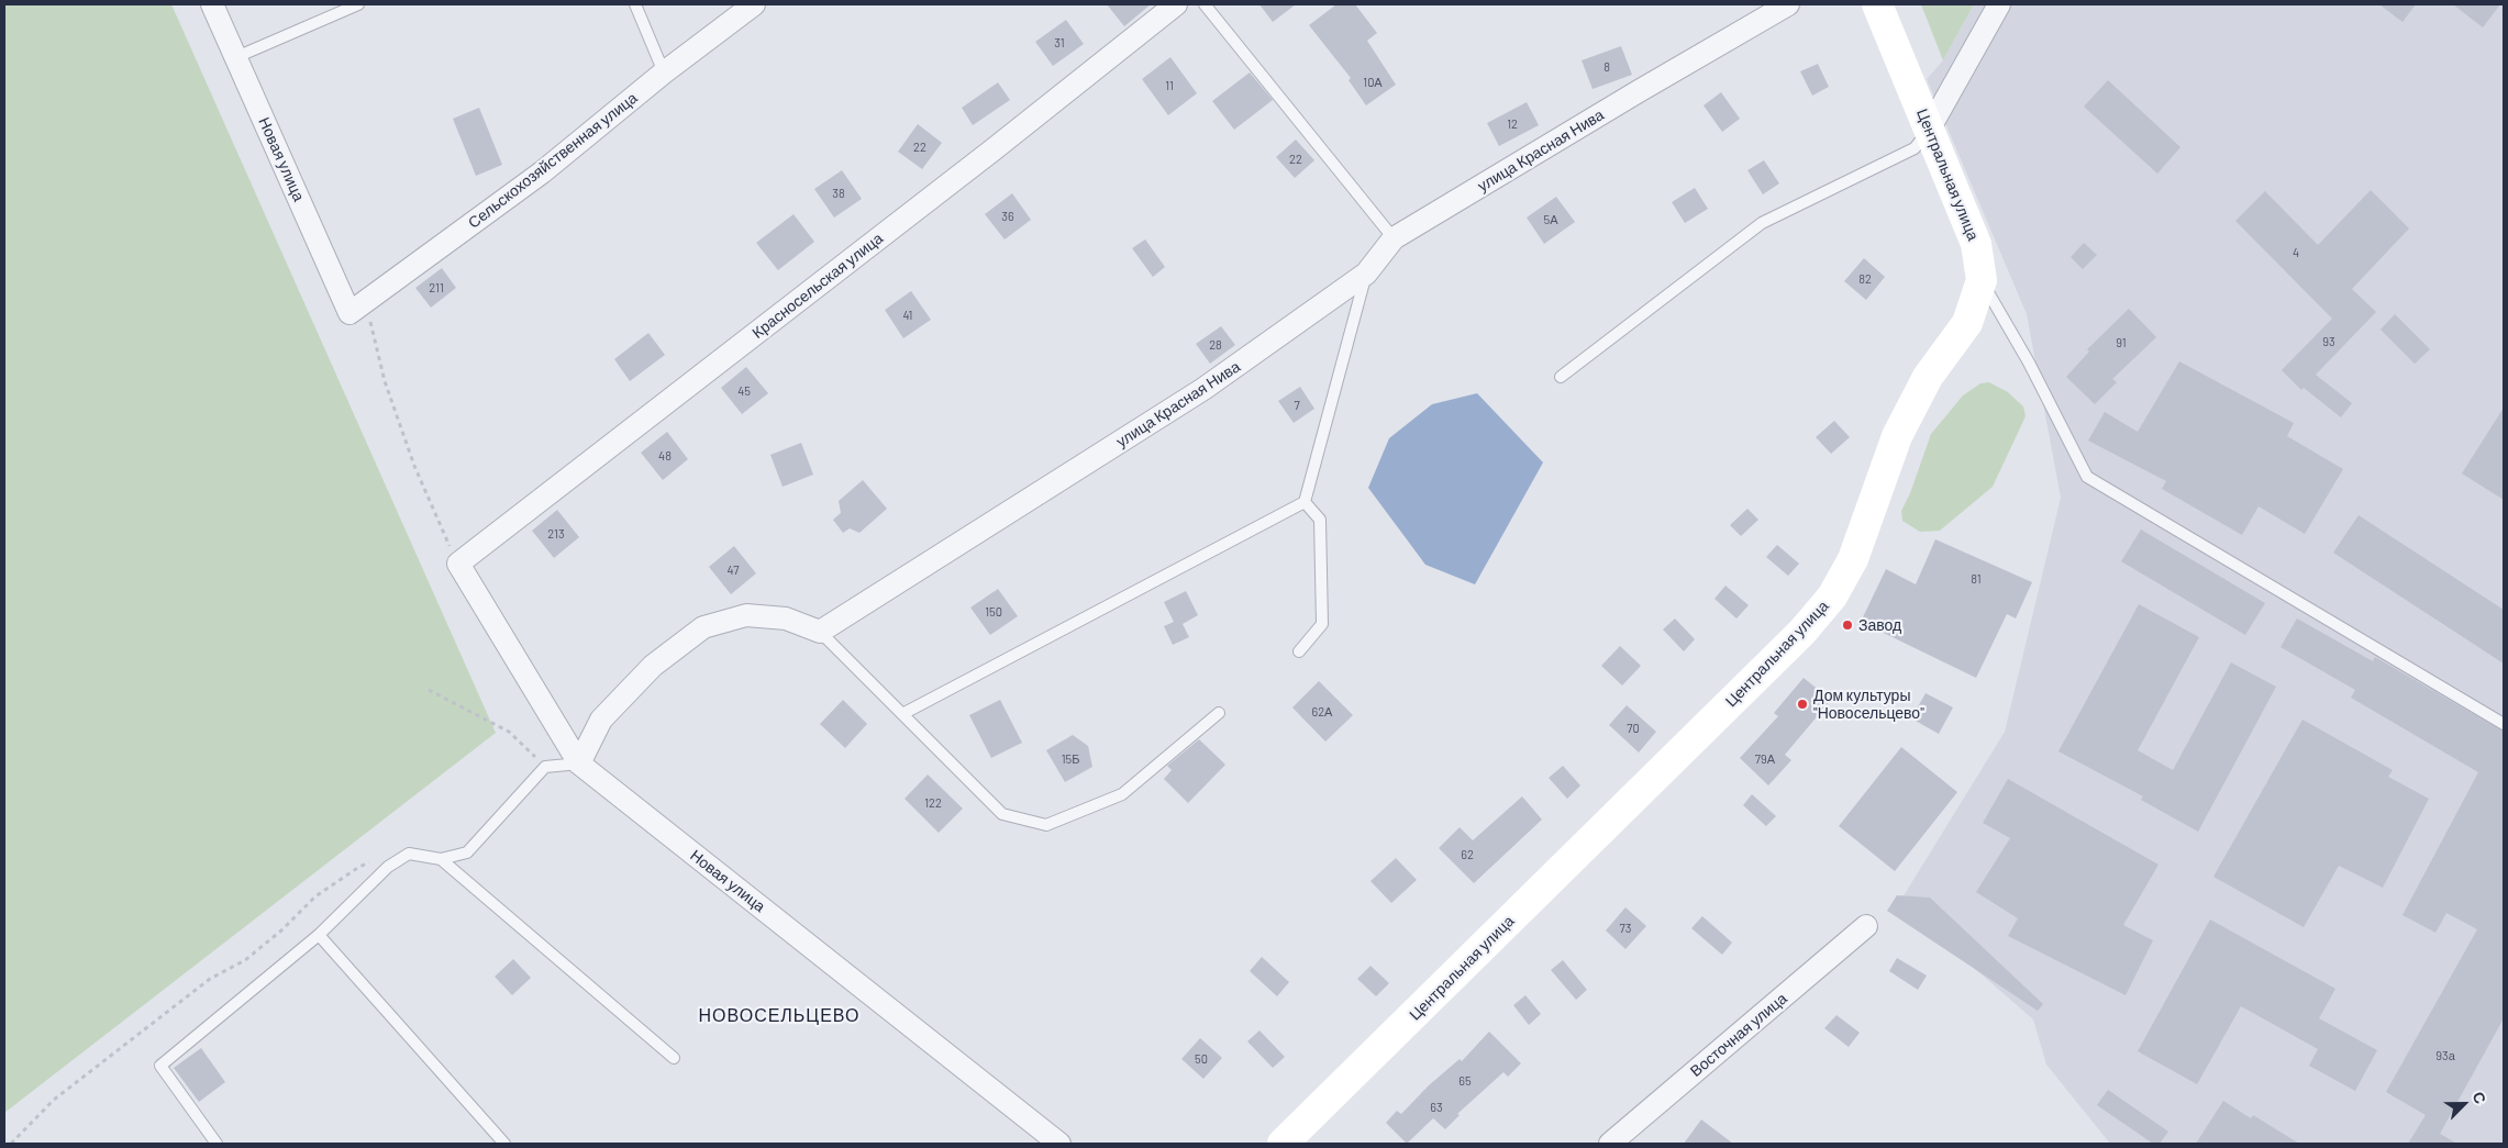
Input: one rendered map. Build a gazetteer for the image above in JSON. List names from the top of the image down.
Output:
{
  "streets": {
    "street": [
      "улица Красная Нива",
      "Новая улица",
      "Сельскохозяйственная улица",
      "Центральная улица",
      "Красносельская улица",
      "Восточная улица"
    ]
  },
  "crossings": [
    ["Новая улица", "Сельскохозяйственная улица"],
    ["Новая улица", "Красносельская улица"]
  ],
  "districts": ["НОВОСЕЛЬЦЕВО"],
  "places": ["Завод", "Дом культуры \"Новосельцево\""],
  "house_numbers": [
    "31",
    "8",
    "10А",
    "11",
    "12",
    "22",
    "22",
    "38",
    "36",
    "5А",
    "4",
    "82",
    "211",
    "41",
    "93",
    "91",
    "28",
    "45",
    "7",
    "48",
    "213",
    "47",
    "81",
    "150",
    "62А",
    "70",
    "15Б",
    "79А",
    "122",
    "62",
    "73",
    "93а",
    "50",
    "65",
    "63"
  ],
  "north": "top right"
}
